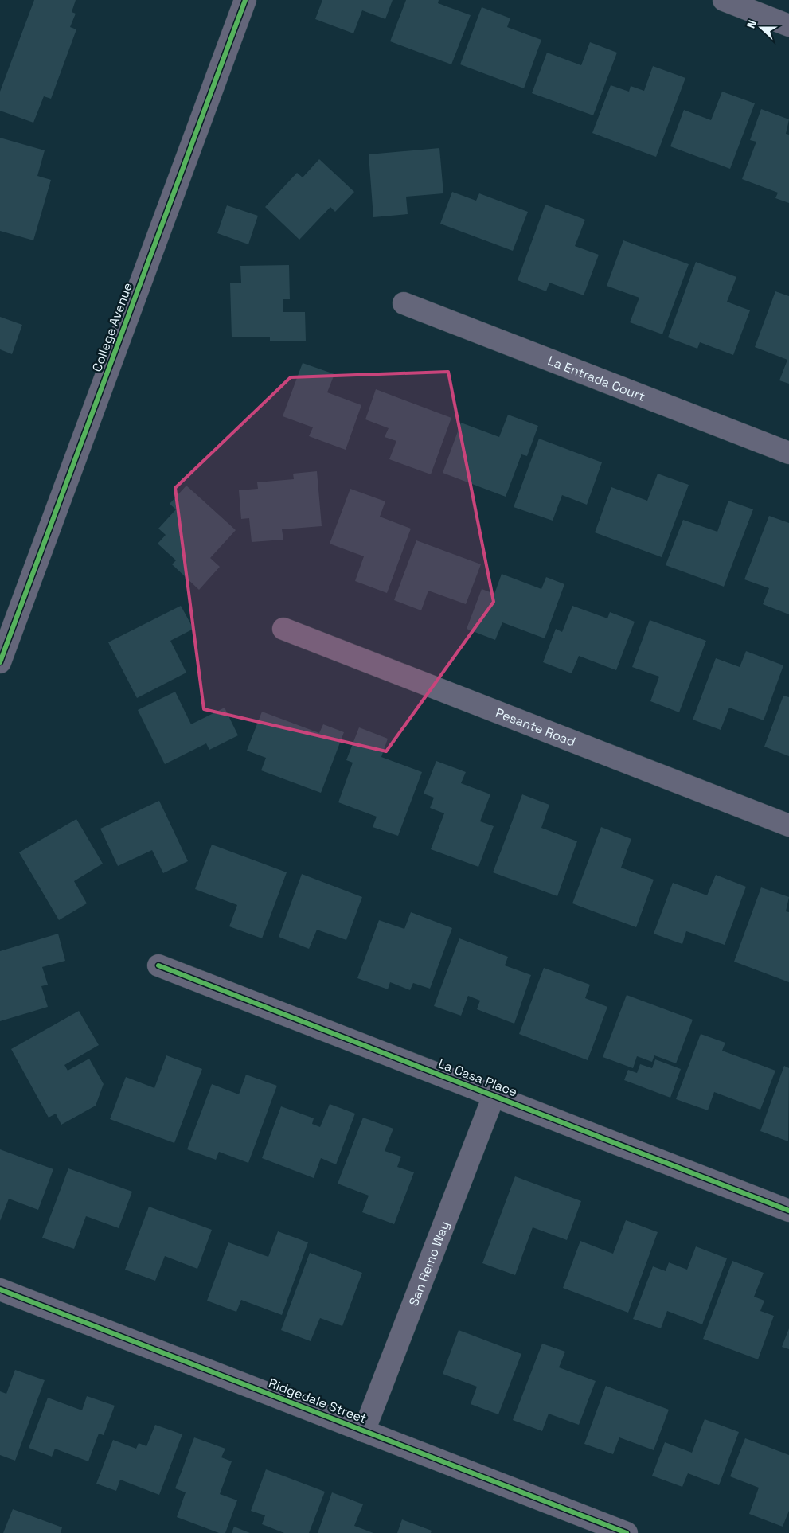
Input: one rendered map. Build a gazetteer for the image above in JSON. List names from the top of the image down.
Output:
{
  "streets": {
    "street": [
      "College Avenue",
      "La Entrada Court",
      "Pesante Road",
      "La Casa Place",
      "San Remo Way",
      "Ridgedale Street"
    ]
  },
  "crossings": [
    ["La Casa Place", "San Remo Way"],
    ["San Remo Way", "Ridgedale Street"]
  ],
  "north": "left"
}
